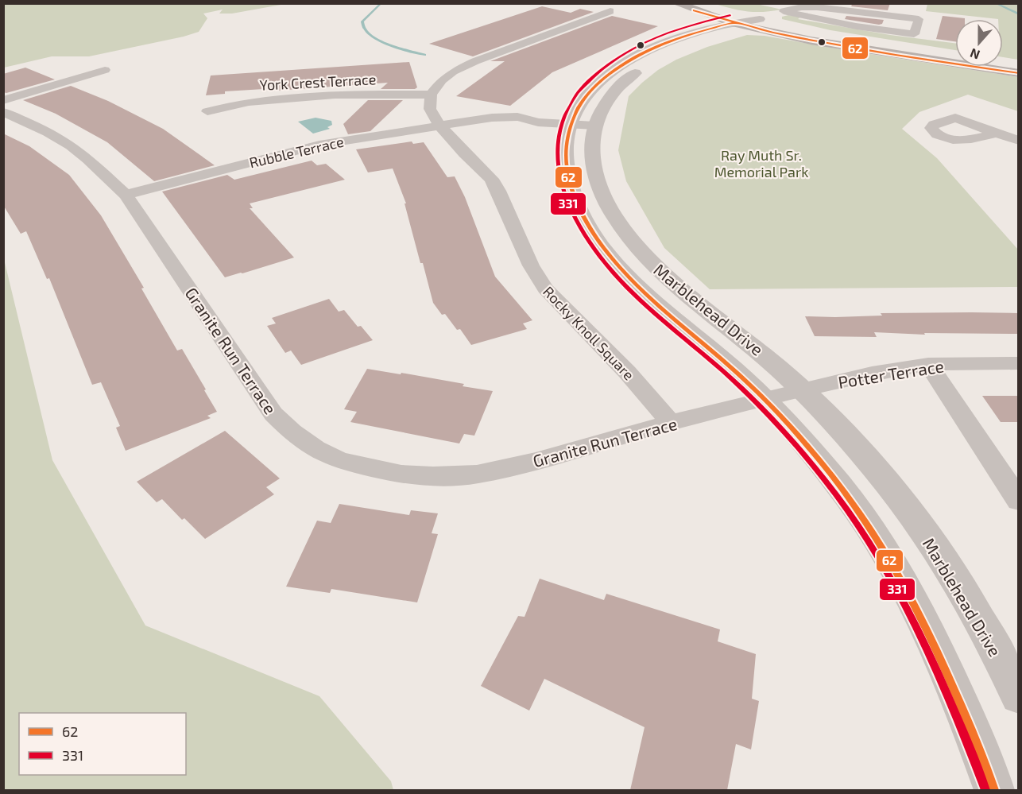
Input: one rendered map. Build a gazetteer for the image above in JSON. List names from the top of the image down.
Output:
{
  "streets": {
    "street": [
      "York Crest Terrace",
      "Rubble Terrace",
      "Marblehead Drive",
      "Rocky Knoll Square",
      "Granite Run Terrace",
      "Potter Terrace"
    ]
  },
  "crossings": [
    ["York Crest Terrace", "Rocky Knoll Square"],
    ["Rubble Terrace", "Marblehead Drive"],
    ["Rubble Terrace", "Rocky Knoll Square"],
    ["Rubble Terrace", "Granite Run Terrace"],
    ["Marblehead Drive", "Granite Run Terrace"],
    ["Marblehead Drive", "Potter Terrace"],
    ["Rocky Knoll Square", "Granite Run Terrace"],
    ["Granite Run Terrace", "Potter Terrace"]
  ],
  "parks": ["Ray Muth Sr. Memorial Park"],
  "lines": ["transit line 62", "transit line 331"],
  "legend": ["62", "331"],
  "north": "bottom"
}
